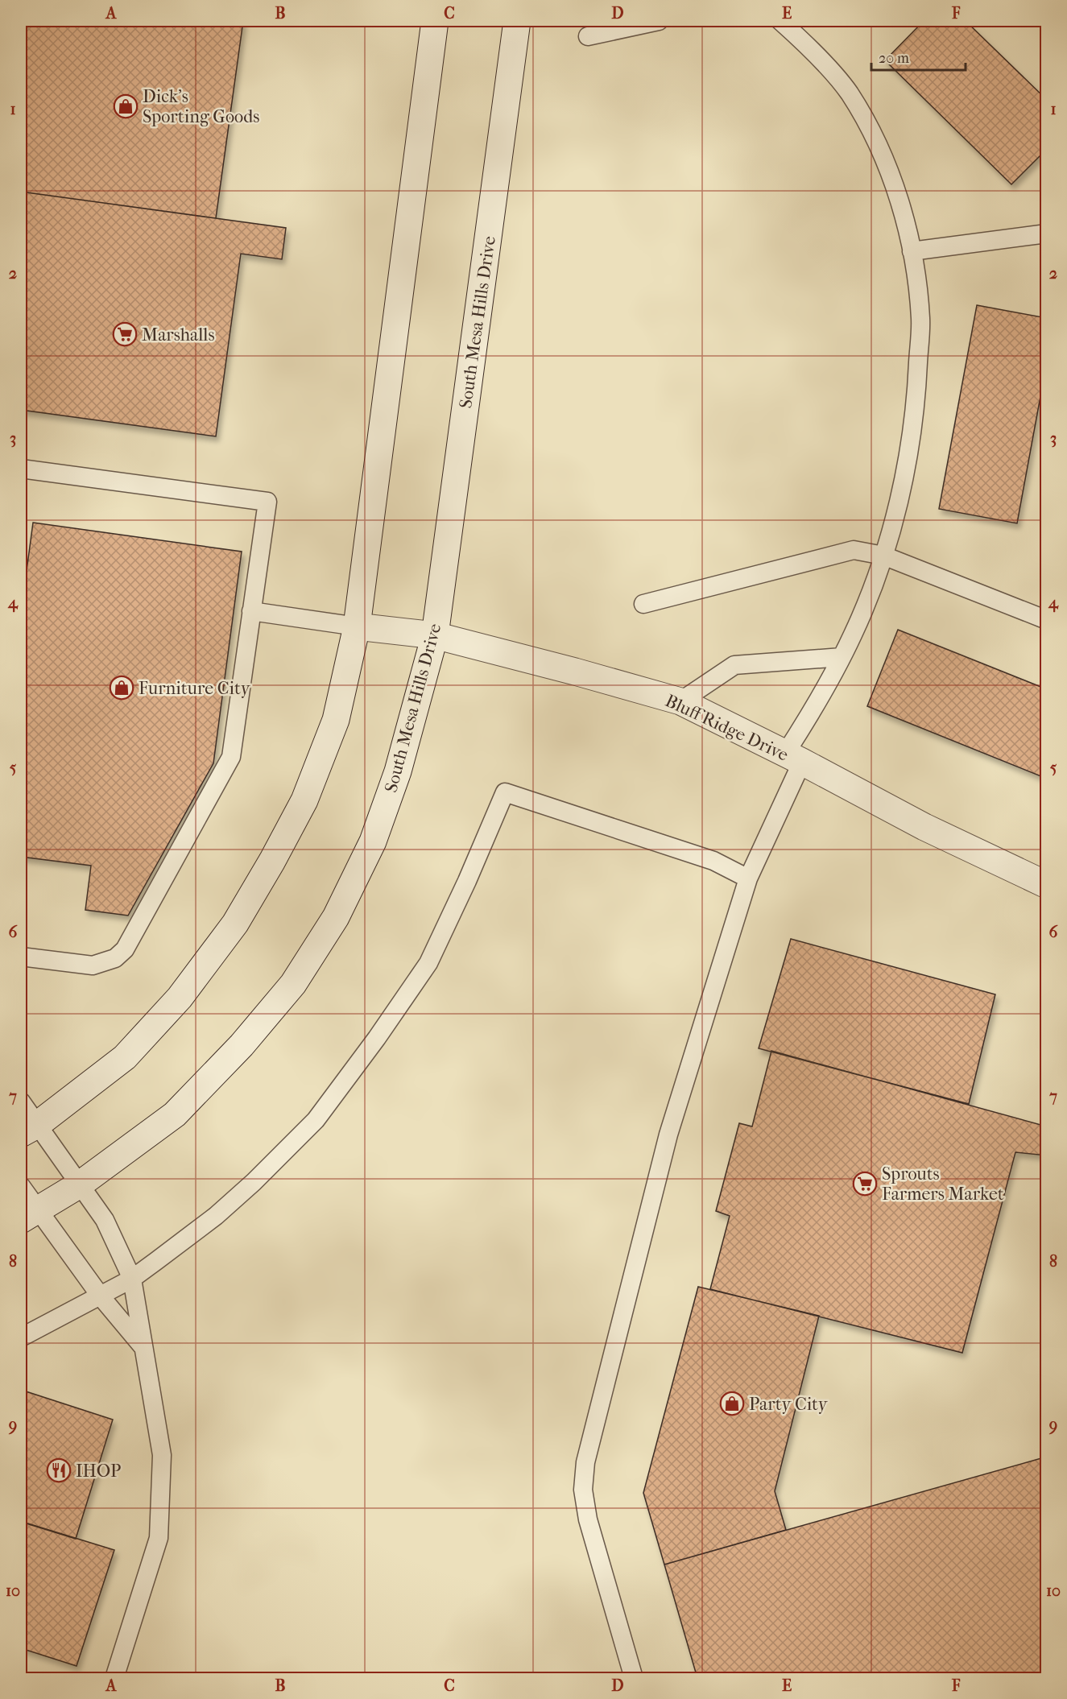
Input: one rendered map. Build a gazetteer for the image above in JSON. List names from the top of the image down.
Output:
{
  "streets": {
    "street": ["South Mesa Hills Drive", "Bluff Ridge Drive"]
  },
  "crossings": [
    ["South Mesa Hills Drive", "Bluff Ridge Drive"]
  ],
  "places": {
    "shop": ["Dick's Sporting Goods", "Furniture City", "Party City"],
    "supermarket": ["Marshalls", "Sprouts Farmers Market"],
    "restaurant": ["IHOP"]
  },
  "scale_bar": "20 m",
  "grid": {
    "columns": [
      "A",
      "B",
      "C",
      "D",
      "E",
      "F"
    ],
    "rows": [
      "1",
      "2",
      "3",
      "4",
      "5",
      "6",
      "7",
      "8",
      "9",
      "10"
    ]
  }
}
